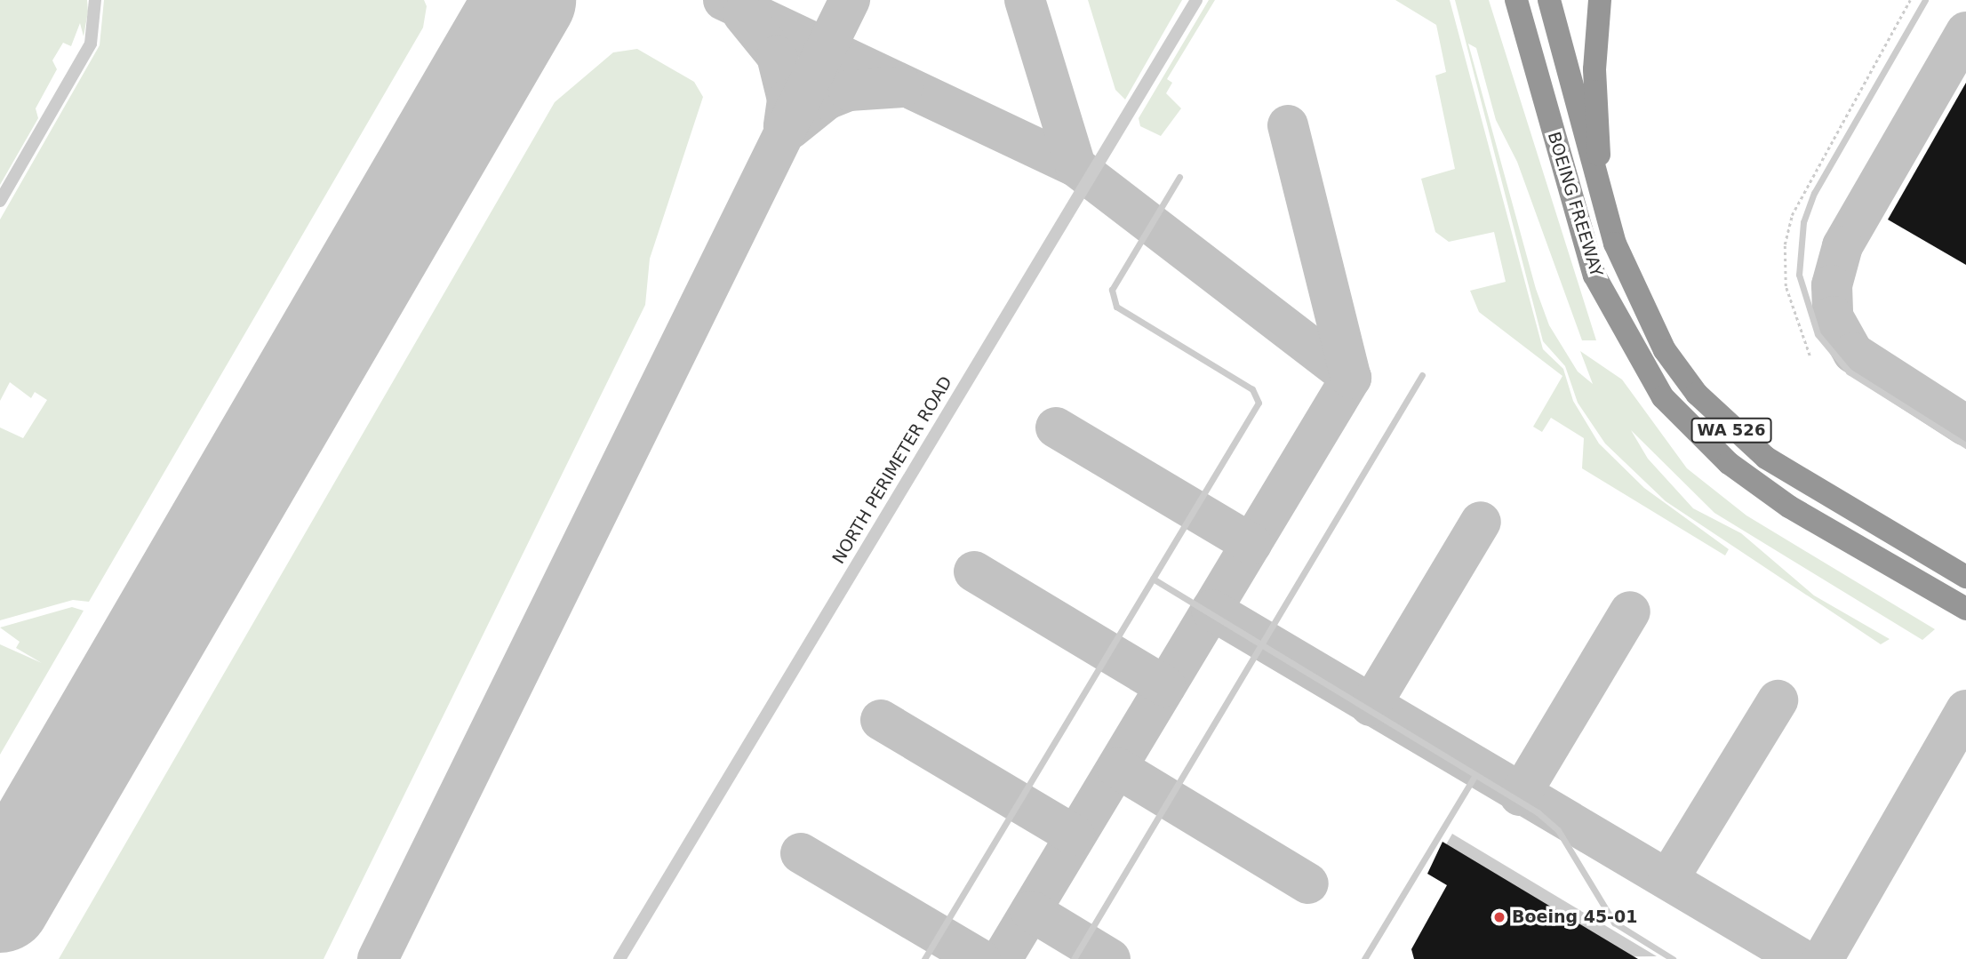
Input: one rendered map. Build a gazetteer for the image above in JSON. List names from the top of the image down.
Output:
{
  "streets": {
    "highway": ["BOEING FREEWAY", "WA 526"],
    "street": ["NORTH PERIMETER ROAD"]
  },
  "places": ["Boeing 45-01"]
}
